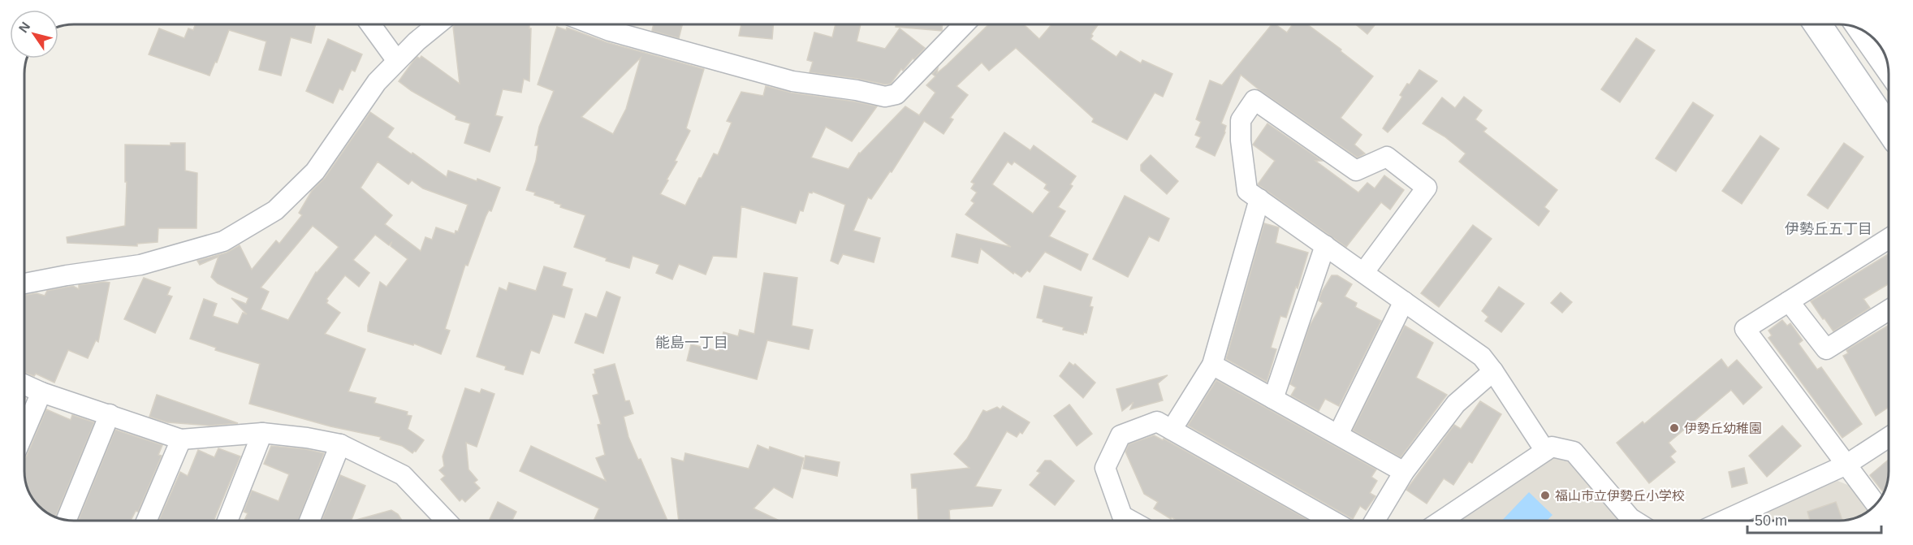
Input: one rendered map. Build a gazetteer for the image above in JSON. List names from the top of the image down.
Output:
{
  "districts": ["伊勢丘五丁目", "能島一丁目"],
  "places": ["伊勢丘幼稚園", "福山市立伊勢丘小学校"],
  "scale_bar": "50 m",
  "north": "top left"
}
